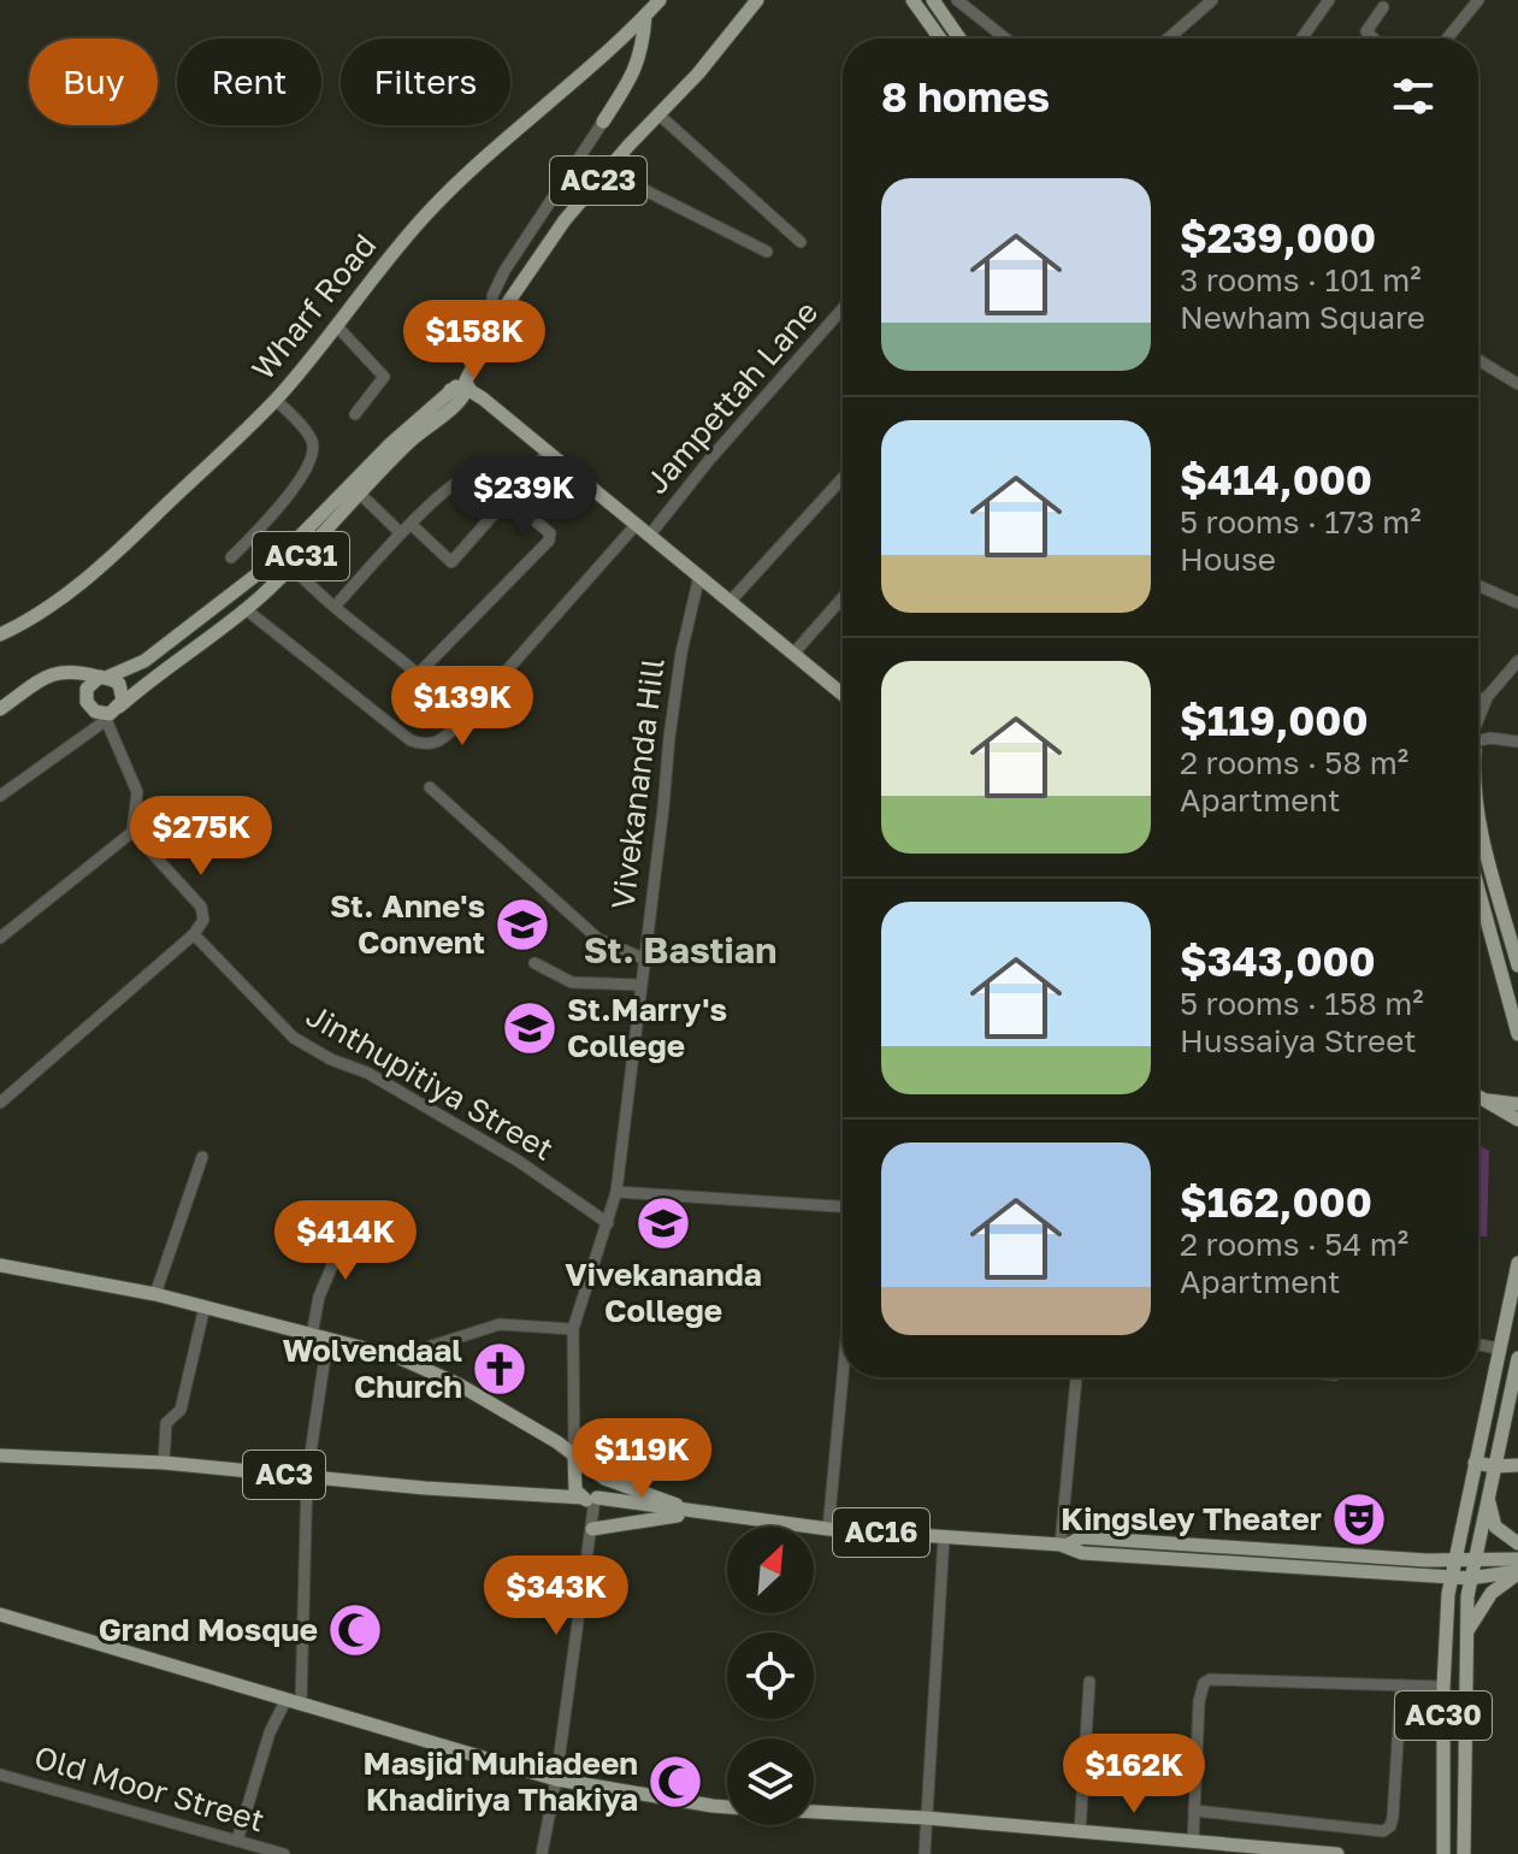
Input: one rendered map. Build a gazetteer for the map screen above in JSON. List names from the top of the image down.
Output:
{
  "streets": {
    "main road": [
      "AC23",
      "Wharf Road",
      "AC31",
      "AC3",
      "AC16",
      "AC30"
    ],
    "street": [
      "Jampettah Lane",
      "Vivekananda Hill",
      "Jinthupitiya Street",
      "Old Moor Street"
    ]
  },
  "crossings": [
    ["AC23", "AC31"],
    ["Vivekananda Hill", "Jinthupitiya Street"],
    ["AC3", "AC16"],
    ["AC16", "AC30"]
  ],
  "districts": ["St. Bastian"],
  "places": {
    "school or university": ["St. Anne's Convent", "St.Marry's College", "Vivekananda College"],
    "church": ["Wolvendaal Church"],
    "theatre": ["Kingsley Theater"],
    "mosque": ["Grand Mosque", "Masjid Muhiadeen Khadiriya Thakiya"]
  },
  "north": "top right",
  "page": {
    "chip": ["Buy", "Rent", "Filters"],
    "heading": "8 homes",
    "list": [
      {
        "name": "$239,000",
        "note": "3 rooms · 101 m² · Newham Square"
      },
      {
        "name": "$414,000",
        "note": "5 rooms · 173 m² · House"
      },
      {
        "name": "$119,000",
        "note": "2 rooms · 58 m² · Apartment"
      },
      {
        "name": "$343,000",
        "note": "5 rooms · 158 m² · Hussaiya Street"
      },
      {
        "name": "$162,000",
        "note": "2 rooms · 54 m² · Apartment"
      }
    ],
    "price": [
      "$158K",
      "$239K",
      "$139K",
      "$275K",
      "$414K",
      "$119K",
      "$343K",
      "$162K"
    ]
  }
}
